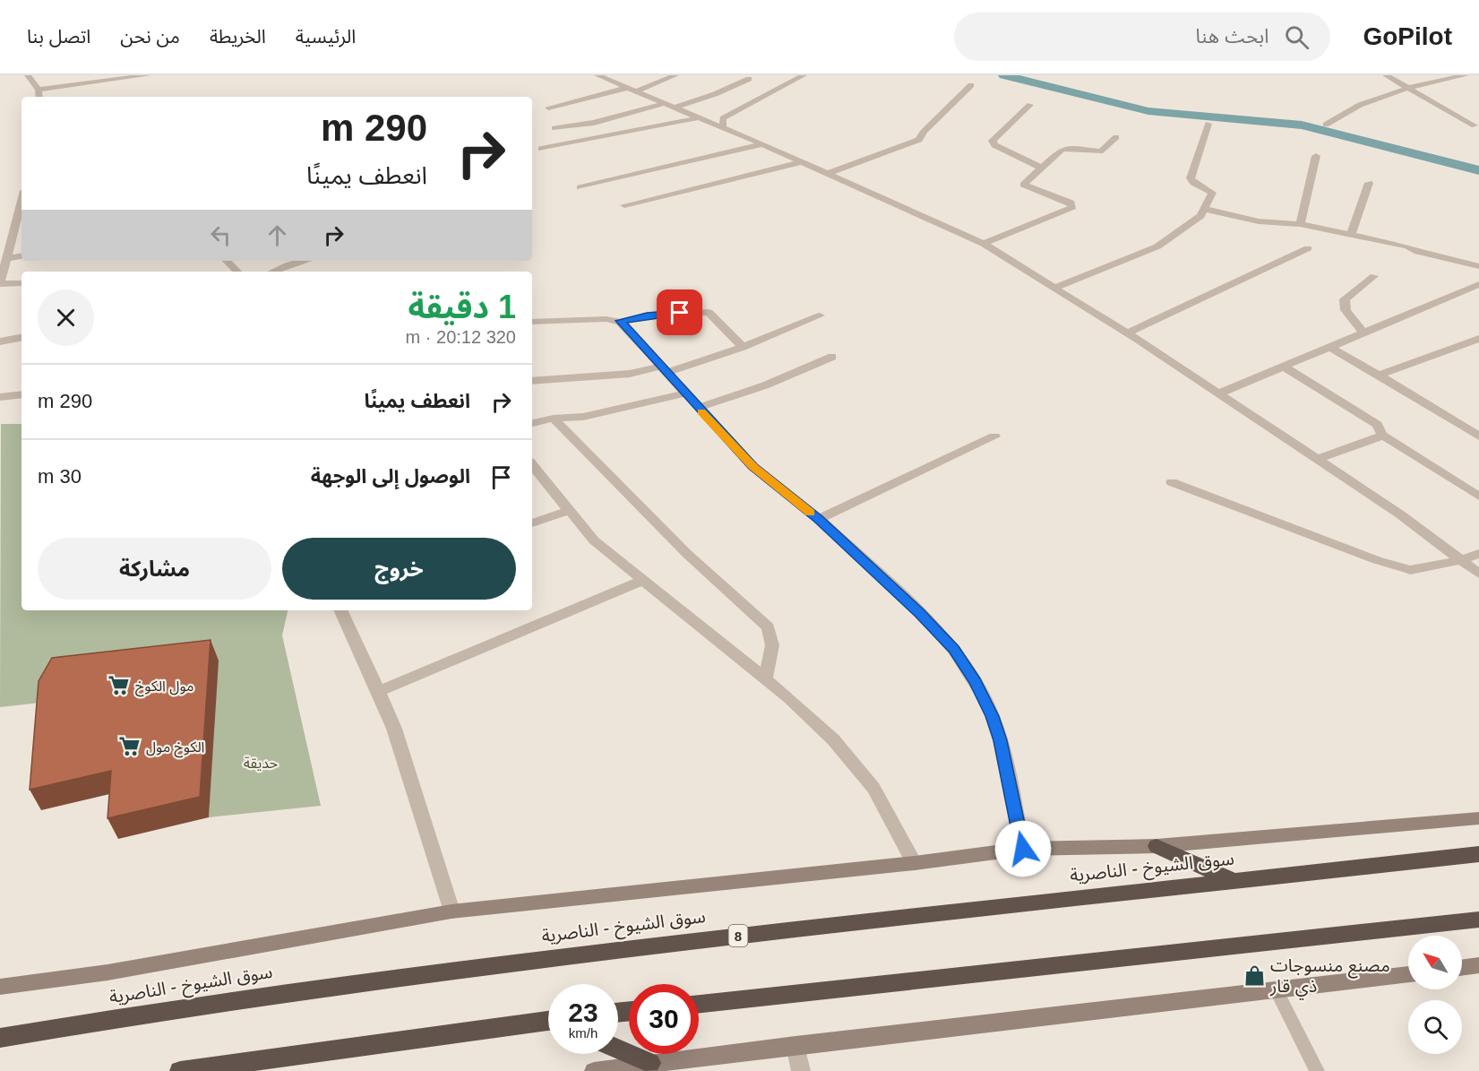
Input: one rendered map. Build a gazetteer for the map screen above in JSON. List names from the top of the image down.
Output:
{
  "streets": {
    "highway": ["سوق الشيوخ - الناصرية", "8"]
  },
  "parks": ["حديقة"],
  "places": {
    "supermarket": ["مول الكوخ", "الكوخ مول"],
    "shop": ["مصنع منسوجات ذي قار"]
  },
  "north": "top left",
  "page": {
    "header": "GoPilot",
    "search": "ابحث هنا",
    "nav": [
      "الرئيسية",
      "الخريطة",
      "من نحن",
      "اتصل بنا"
    ],
    "turn": ["290 m", "انعطف يمينًا"],
    "heading": ["1 دقيقة", "320 m · 20:12"],
    "list": [
      {
        "name": "انعطف يمينًا",
        "value": "290 m"
      },
      {
        "name": "الوصول إلى الوجهة",
        "value": "30 m"
      }
    ],
    "buttons": ["خروج", "مشاركة"],
    "speed": "23 km/h",
    "limit": "30"
  }
}
